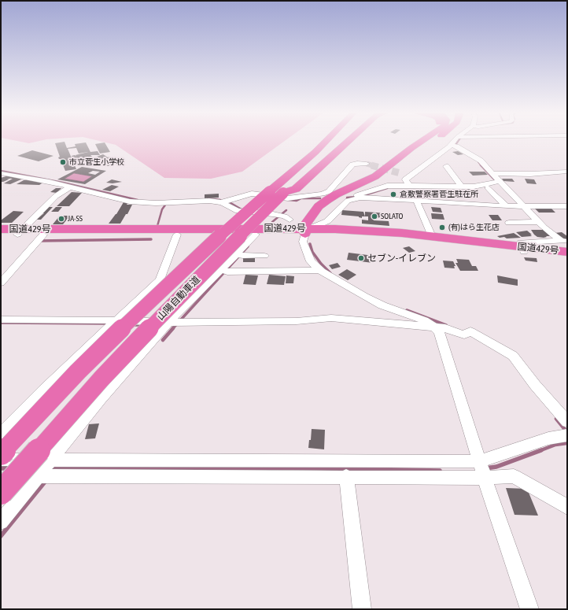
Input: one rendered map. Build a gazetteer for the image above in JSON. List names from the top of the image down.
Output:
{
  "streets": {
    "highway": ["国道429号", "山陽自動車道"]
  },
  "places": [
    "市立菅生小学校",
    "倉敷警察署菅生駐在所",
    "SOLATO",
    "JA-SS",
    "(有)はら生花店",
    "セブン-イレブン"
  ]
}
